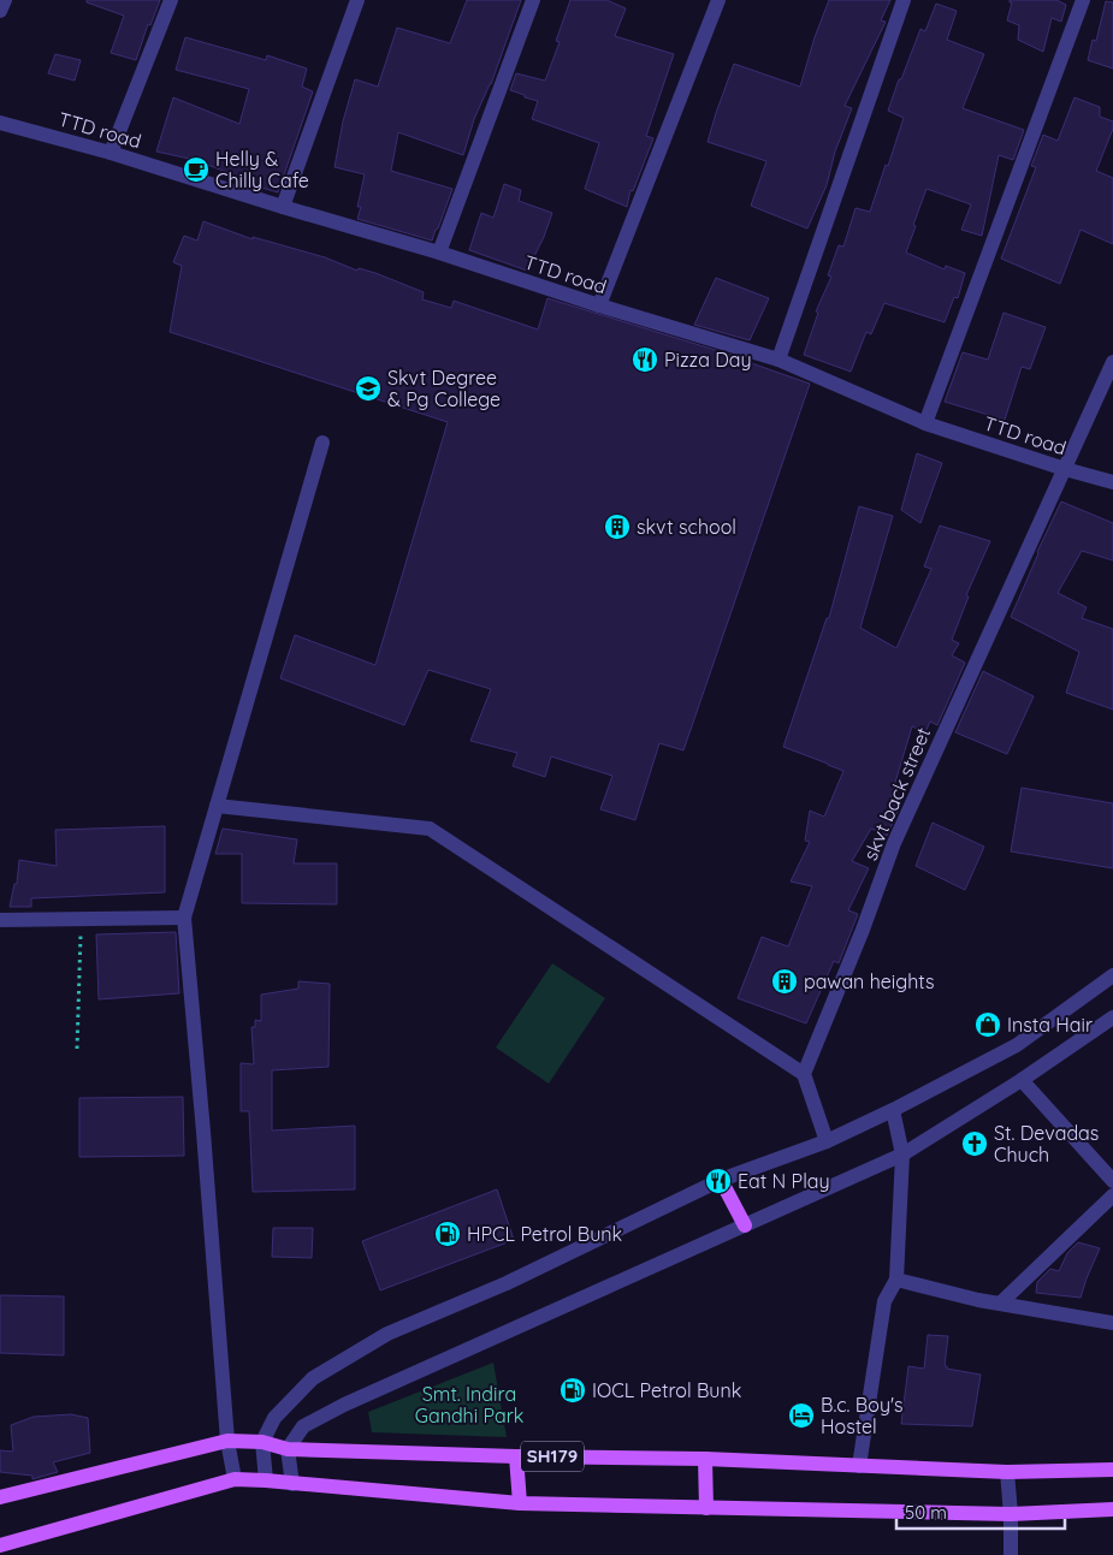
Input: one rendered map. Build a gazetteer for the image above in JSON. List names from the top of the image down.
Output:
{
  "streets": {
    "main road": ["SH179"],
    "street": ["TTD road", "skvt back street"]
  },
  "crossings": [
    ["TTD road", "skvt back street"]
  ],
  "parks": ["Smt. Indira Gandhi Park"],
  "places": {
    "cafe": ["Helly & Chilly Cafe"],
    "restaurant": ["Pizza Day", "Eat N Play"],
    "school or university": ["Skvt Degree & Pg College"],
    "building": ["skvt school", "pawan heights"],
    "shop": ["Insta Hair"],
    "church": ["St. Devadas Chuch"],
    "fuel station": ["HPCL Petrol Bunk", "IOCL Petrol Bunk"],
    "hotel": ["B.c. Boy's Hostel"]
  },
  "scale_bar": "50 m"
}
